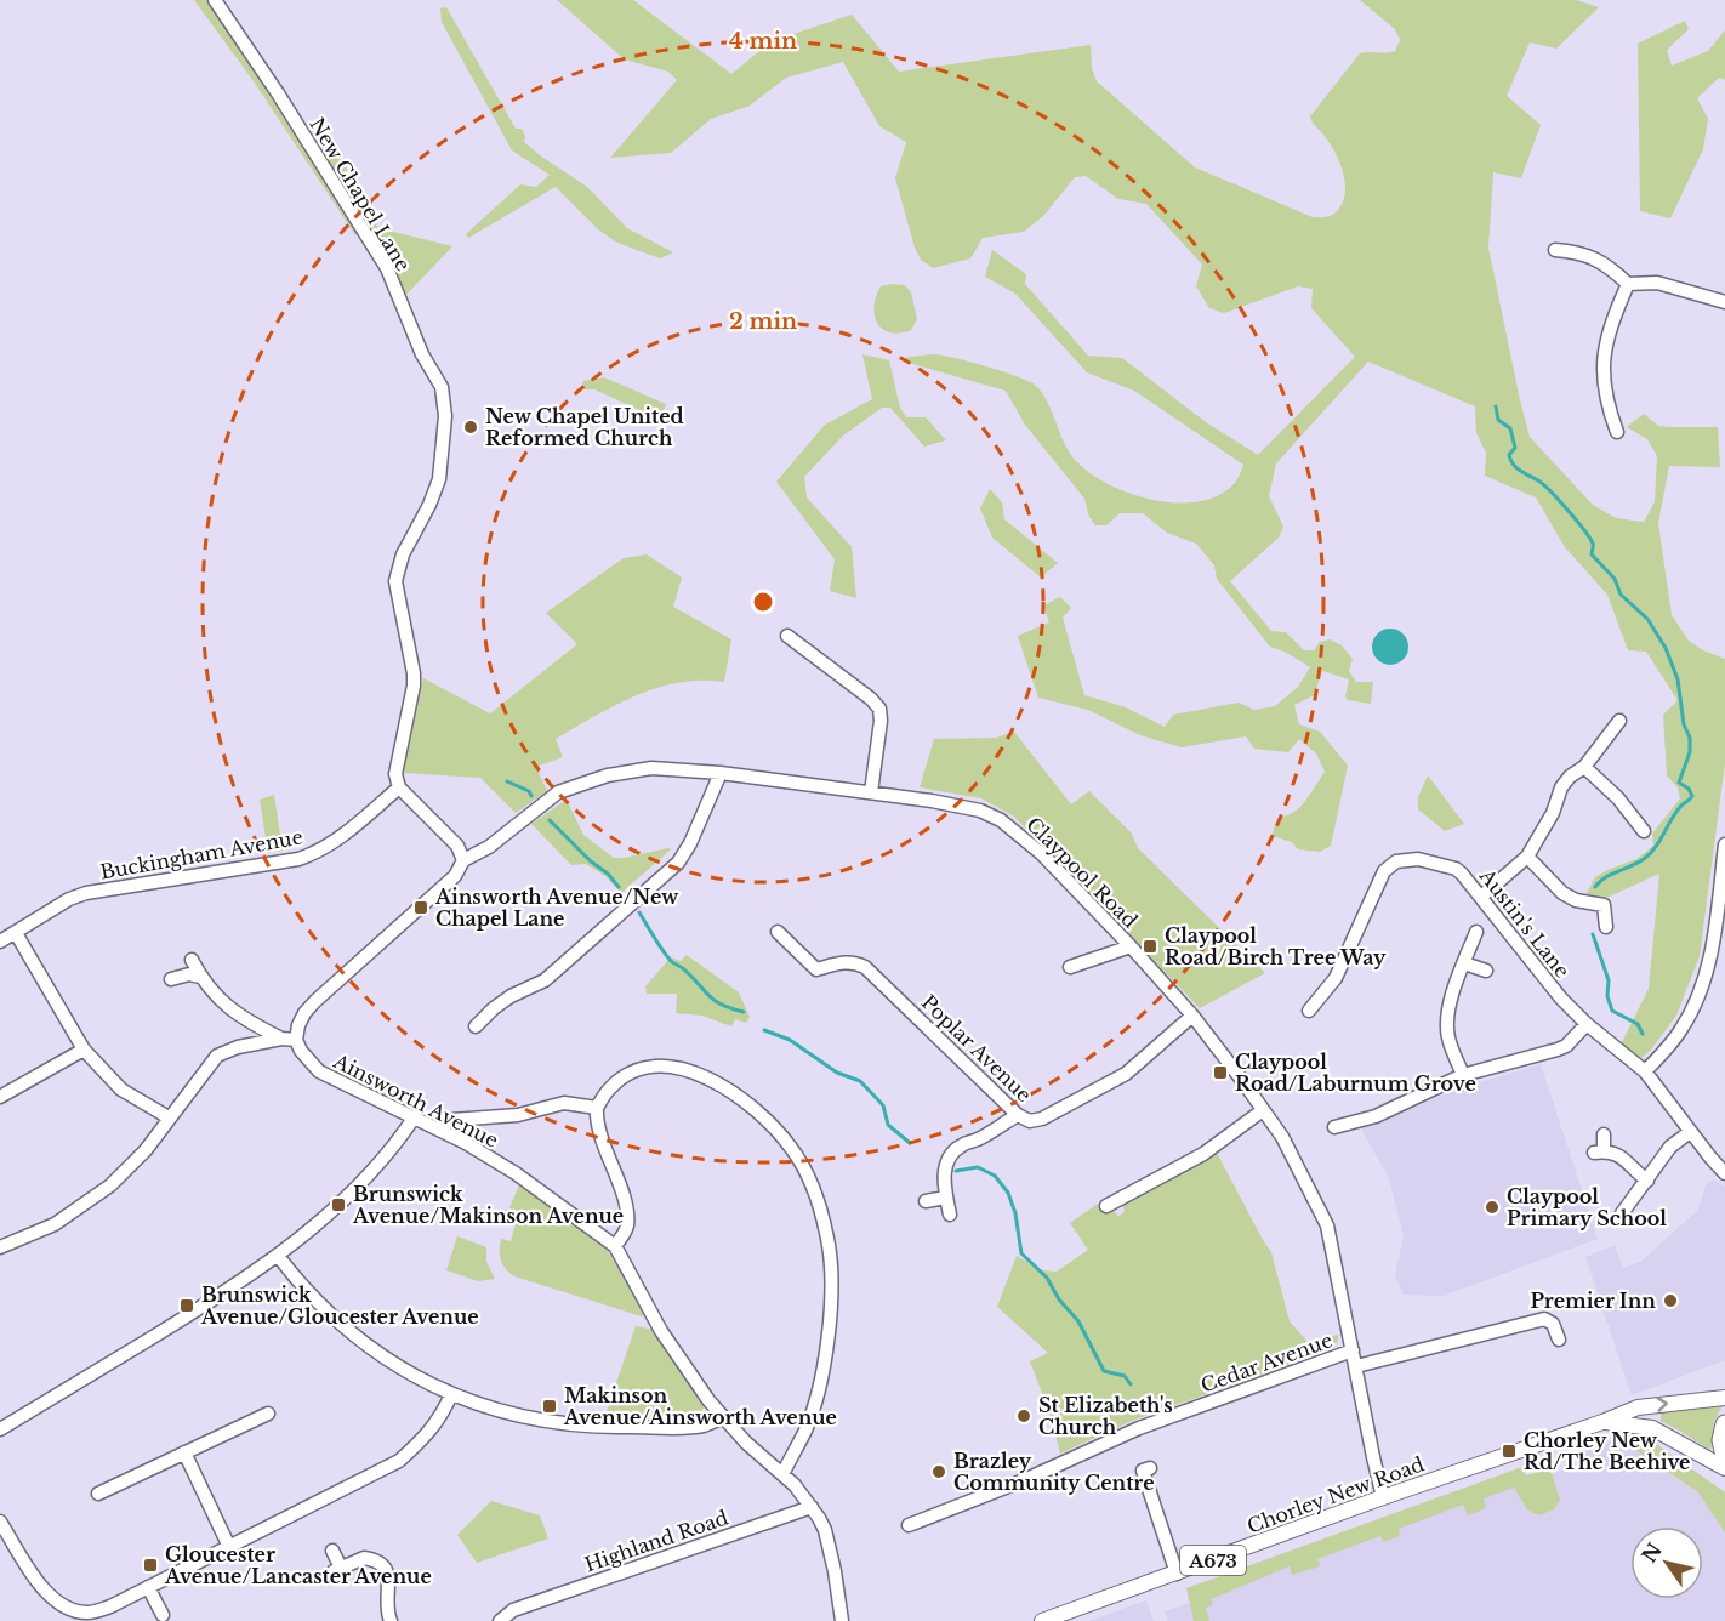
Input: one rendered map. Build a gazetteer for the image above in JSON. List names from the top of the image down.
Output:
{
  "streets": {
    "main road": ["Chorley New Road", "A673"],
    "street": [
      "New Chapel Lane",
      "Buckingham Avenue",
      "Claypool Road",
      "Austin's Lane",
      "Poplar Avenue",
      "Ainsworth Avenue",
      "Cedar Avenue",
      "Highland Road"
    ]
  },
  "crossings": [
    ["New Chapel Lane", "Buckingham Avenue"],
    ["Claypool Road", "Poplar Avenue"],
    ["Claypool Road", "Cedar Avenue"],
    ["Claypool Road", "Chorley New Road"],
    ["Ainsworth Avenue", "Highland Road"]
  ],
  "places": {
    "other": [
      "New Chapel United Reformed Church",
      "Claypool Primary School",
      "Premier Inn",
      "St Elizabeth's Church",
      "Brazley Community Centre"
    ],
    "transit": [
      "Ainsworth Avenue/New Chapel Lane",
      "Claypool Road/Birch Tree Way",
      "Claypool Road/Laburnum Grove",
      "Brunswick Avenue/Makinson Avenue",
      "Brunswick Avenue/Gloucester Avenue",
      "Makinson Avenue/Ainsworth Avenue",
      "Chorley New Rd/The Beehive",
      "Gloucester Avenue/Lancaster Avenue"
    ]
  },
  "north": "top left",
  "rings": ["4 min", "2 min"]
}
